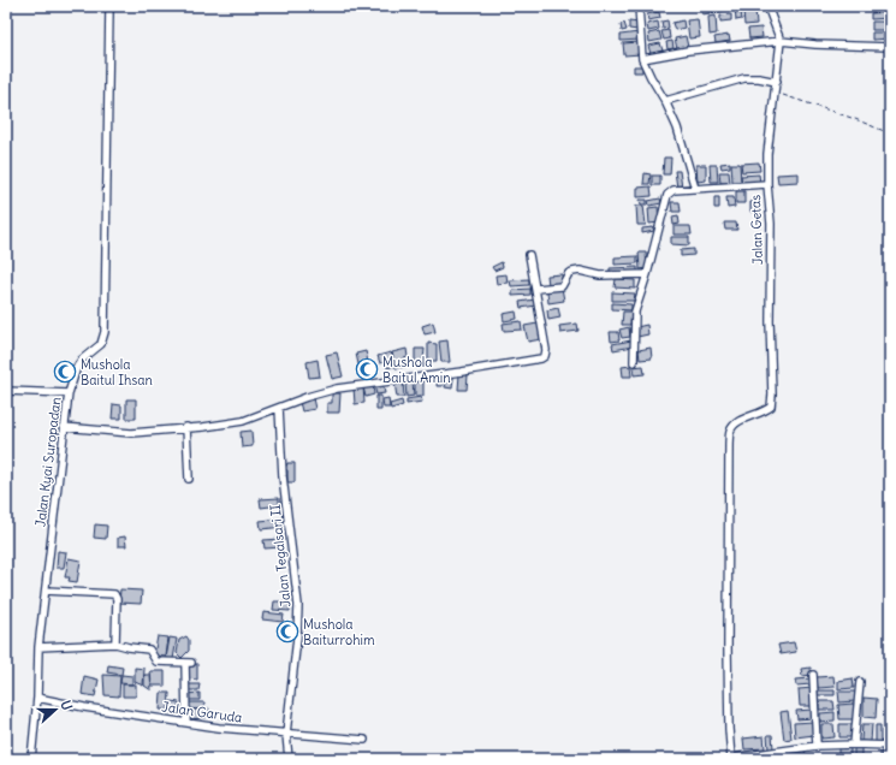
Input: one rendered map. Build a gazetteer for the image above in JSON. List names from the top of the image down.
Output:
{
  "streets": {
    "street": [
      "Jalan Getas",
      "Jalan Kyai Suropadan",
      "Jalan Tegalsari II",
      "Jalan Garuda"
    ]
  },
  "crossings": [
    ["Jalan Kyai Suropadan", "Jalan Garuda"],
    ["Jalan Tegalsari II", "Jalan Garuda"]
  ],
  "places": {
    "mosque": ["Mushola Baitul Amin", "Mushola Baitul Ihsan", "Mushola Baiturrohim"]
  },
  "north": "right"
}
